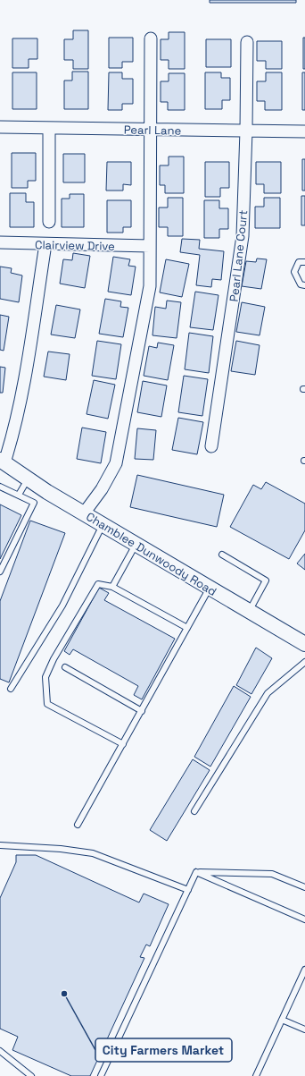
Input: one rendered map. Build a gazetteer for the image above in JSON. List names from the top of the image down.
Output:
{
  "streets": {
    "street": [
      "Pearl Lane",
      "Clairview Drive",
      "Pearl Lane Court",
      "Chamblee Dunwoody Road"
    ]
  },
  "crossings": [
    ["Pearl Lane", "Pearl Lane Court"]
  ],
  "places": ["City Farmers Market"]
}
